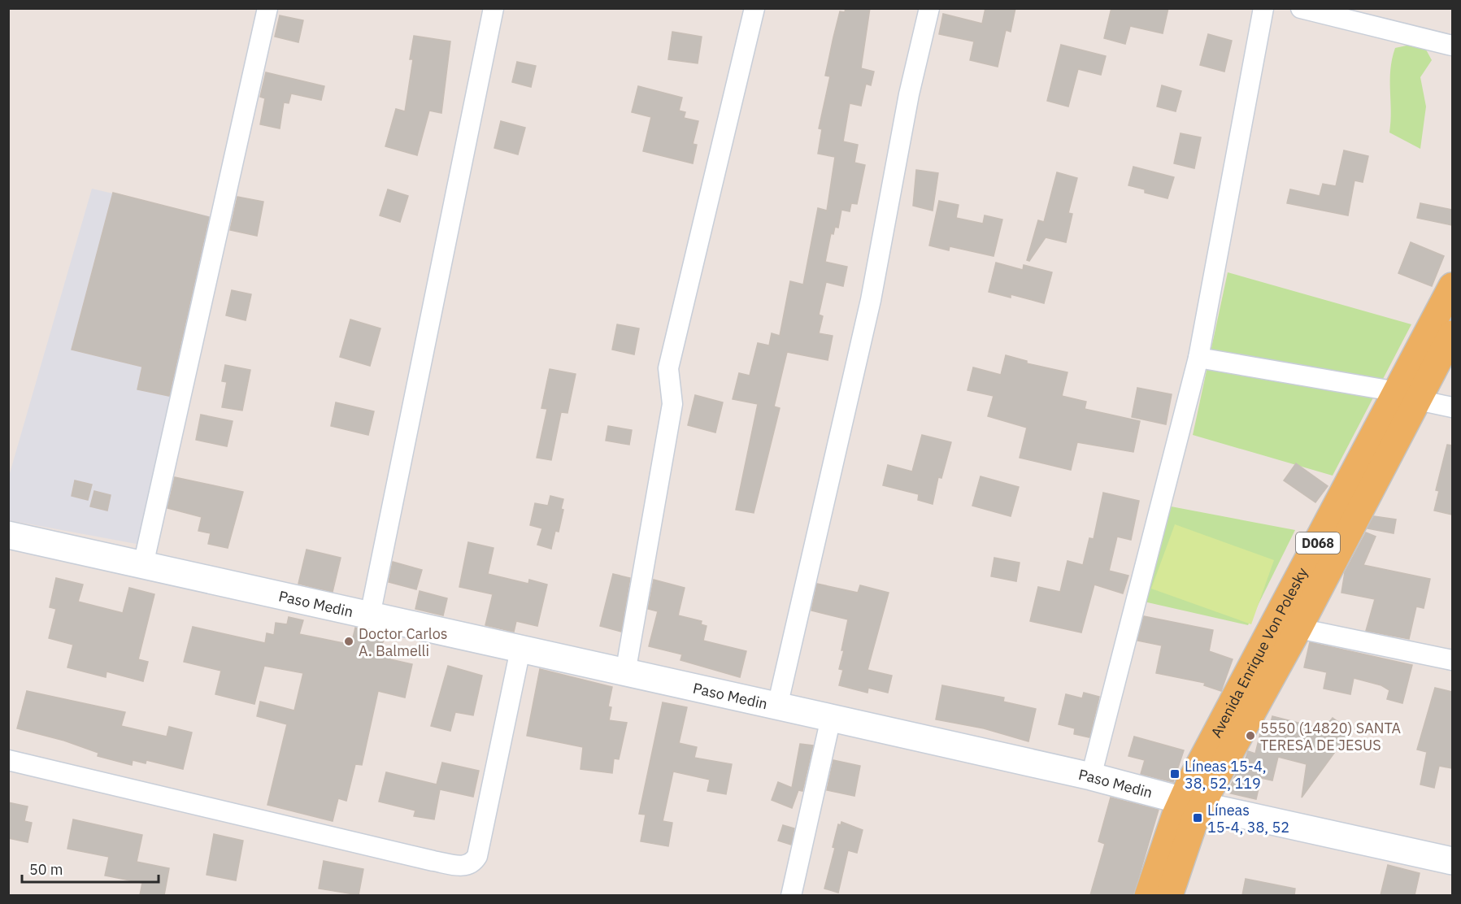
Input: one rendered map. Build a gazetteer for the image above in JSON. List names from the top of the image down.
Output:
{
  "streets": {
    "main road": ["D068", "Avenida Enrique Von Polesky"],
    "street": ["Paso Medin"]
  },
  "crossings": [
    ["Paso Medin", "Avenida Enrique Von Polesky"]
  ],
  "places": {
    "other": ["Doctor Carlos A. Balmelli", "5550 (14820) SANTA TERESA DE JESUS"],
    "transit": ["Líneas 15-4, 38, 52, 119", "Líneas 15-4, 38, 52"]
  },
  "scale_bar": "50 m"
}
